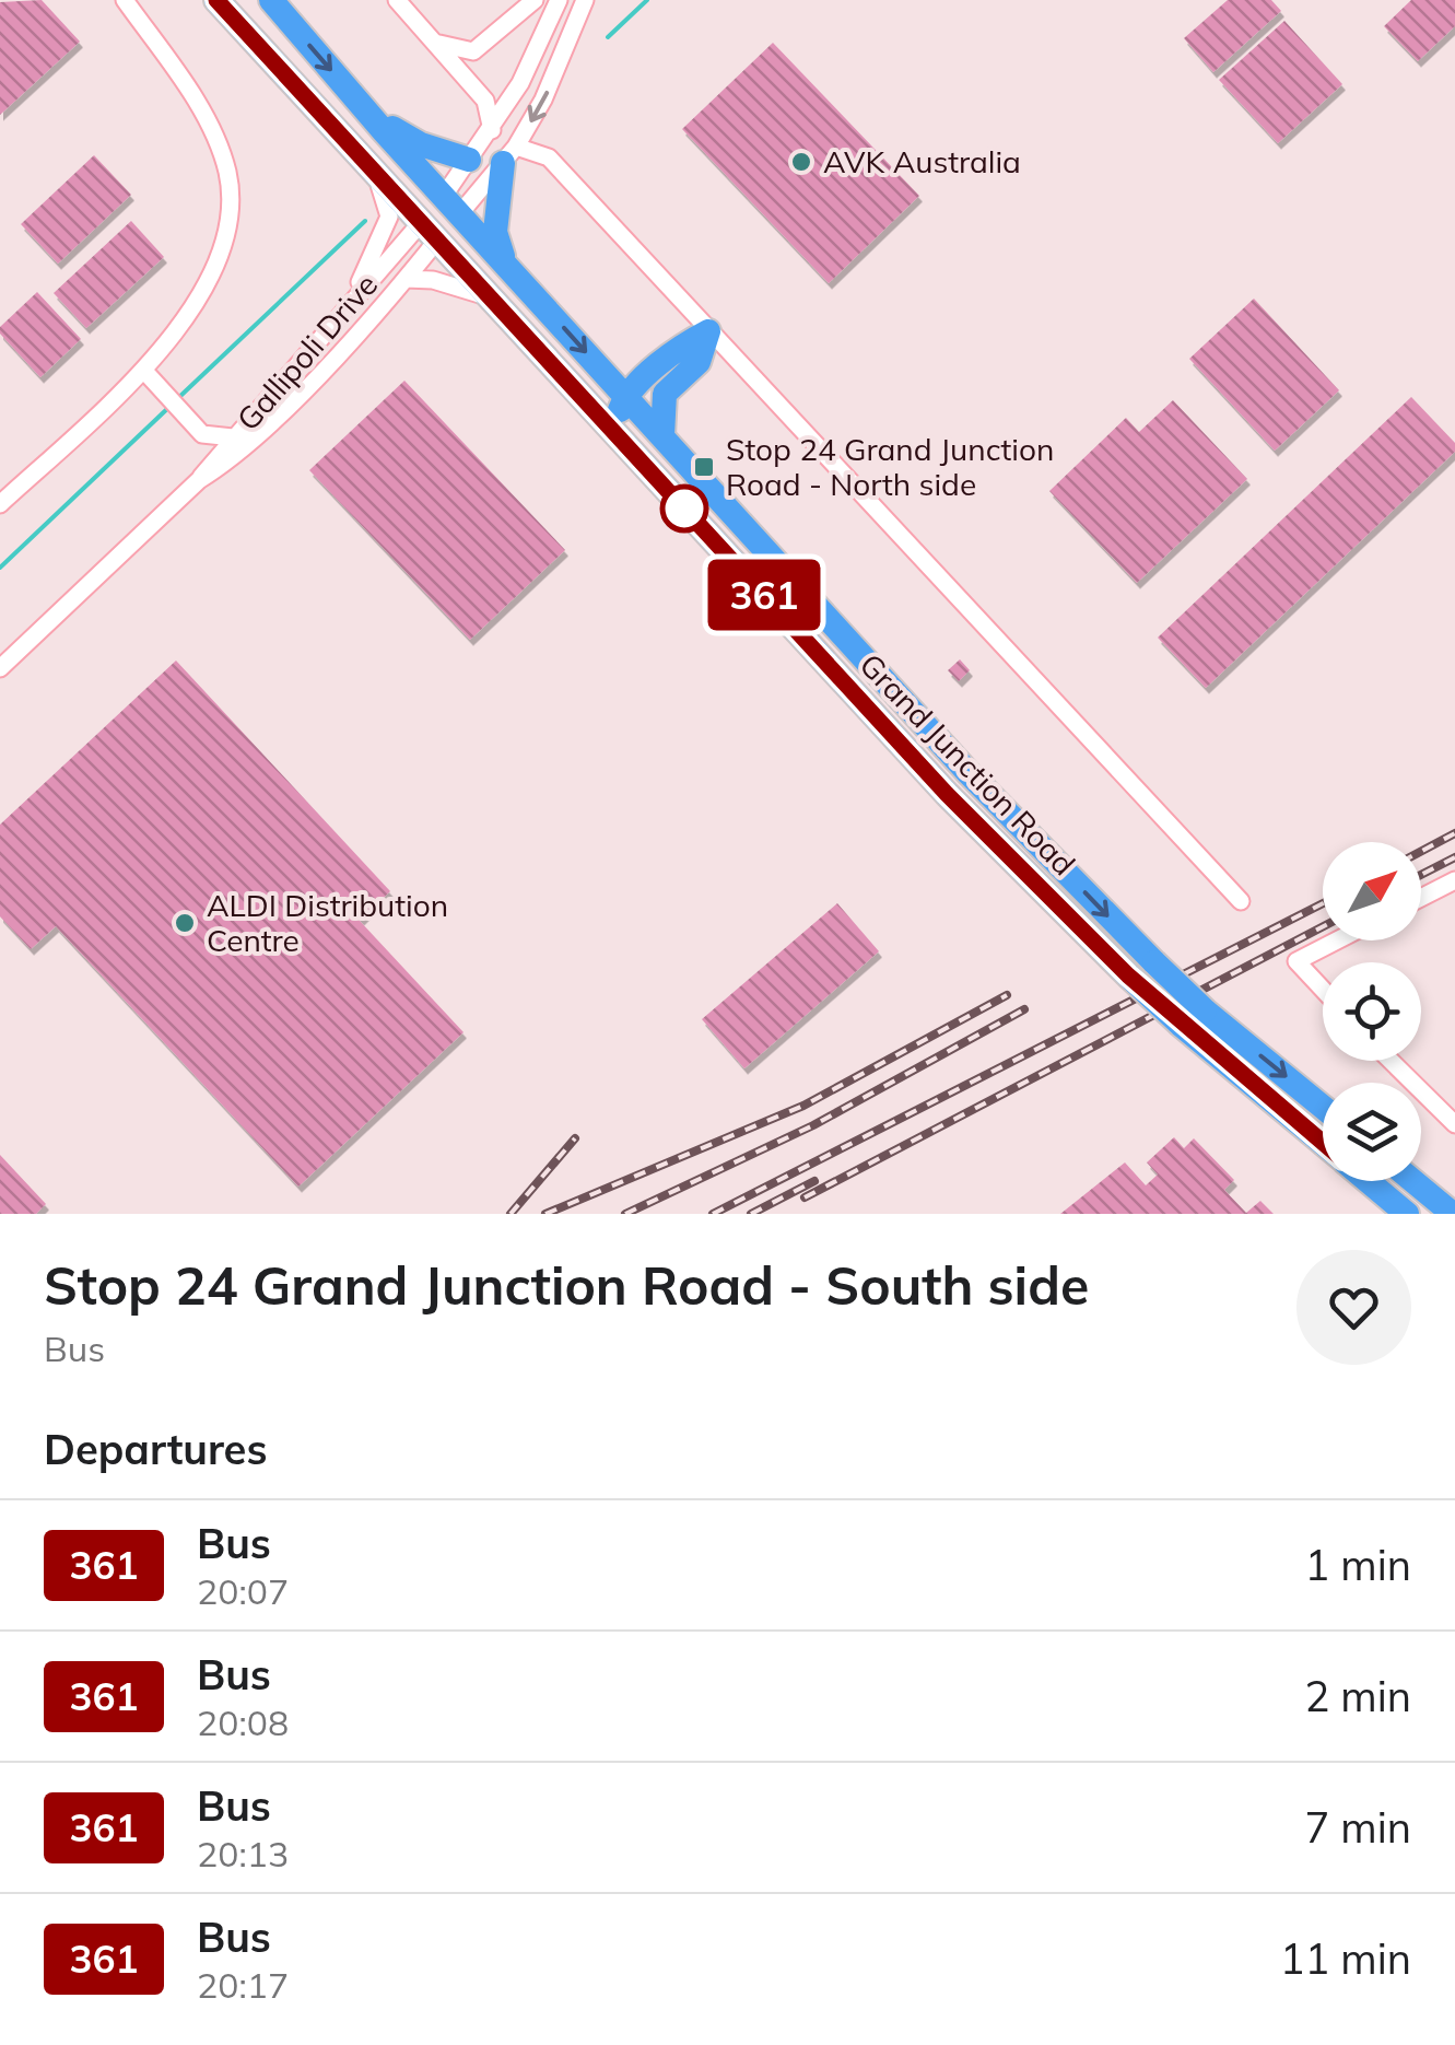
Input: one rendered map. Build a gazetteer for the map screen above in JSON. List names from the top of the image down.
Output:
{
  "streets": {
    "highway": ["Grand Junction Road"],
    "street": ["Gallipoli Drive"]
  },
  "crossings": [
    ["Gallipoli Drive", "Grand Junction Road"]
  ],
  "places": {
    "other": ["AVK Australia", "ALDI Distribution Centre"],
    "transit": ["Stop 24 Grand Junction Road - North side"]
  },
  "lines": ["bus line 361"],
  "north": "top right",
  "page": {
    "on_map": "361",
    "heading": [
      ["Stop 24 Grand Junction Road - South side", "Bus"],
      "Departures"
    ],
    "list": [
      {
        "mark": "361",
        "name": "Bus",
        "note": "20:07",
        "value": "1 min"
      },
      {
        "mark": "361",
        "name": "Bus",
        "note": "20:08",
        "value": "2 min"
      },
      {
        "mark": "361",
        "name": "Bus",
        "note": "20:13",
        "value": "7 min"
      },
      {
        "mark": "361",
        "name": "Bus",
        "note": "20:17",
        "value": "11 min"
      }
    ]
  }
}
